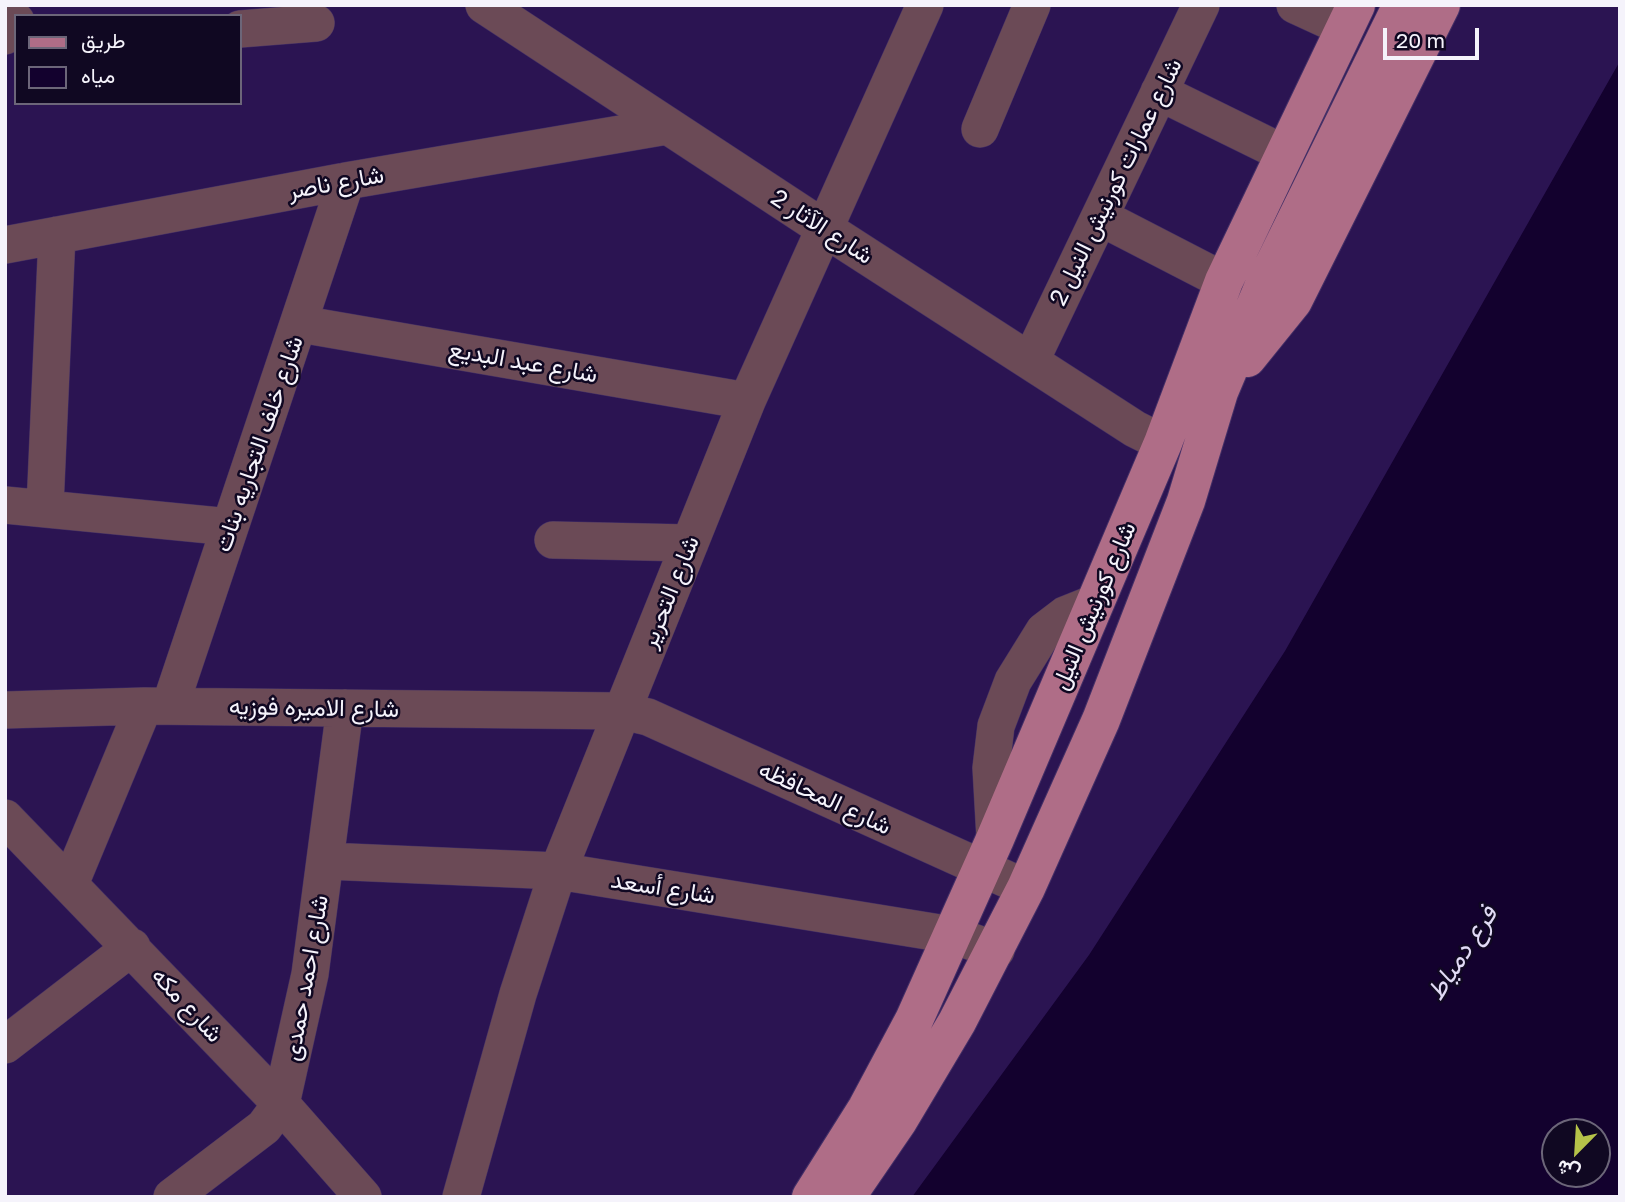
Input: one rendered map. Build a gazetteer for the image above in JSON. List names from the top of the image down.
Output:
{
  "streets": {
    "main road": ["شارع كورنيش النيل"],
    "street": [
      "شارع عمارات كورنيش النيل 2",
      "شارع ناصر",
      "شارع الآثار 2",
      "شارع عبد البديع",
      "شارع خلف التجاريه بنات",
      "شارع التحرير",
      "شارع الاميره فوزيه",
      "شارع المحافظه",
      "شارع أسعد",
      "شارع احمد حمدى",
      "شارع مكه"
    ]
  },
  "crossings": [
    ["شارع عمارات كورنيش النيل 2", "شارع الآثار 2"],
    ["شارع ناصر", "شارع الآثار 2"],
    ["شارع ناصر", "شارع خلف التجاريه بنات"],
    ["شارع الآثار 2", "شارع التحرير"],
    ["شارع الآثار 2", "شارع كورنيش النيل"],
    ["شارع عبد البديع", "شارع خلف التجاريه بنات"],
    ["شارع عبد البديع", "شارع التحرير"],
    ["شارع خلف التجاريه بنات", "شارع الاميره فوزيه"],
    ["شارع خلف التجاريه بنات", "شارع مكه"],
    ["شارع التحرير", "شارع الاميره فوزيه"],
    ["شارع التحرير", "شارع المحافظه"],
    ["شارع التحرير", "شارع أسعد"],
    ["شارع كورنيش النيل", "شارع المحافظه"],
    ["شارع كورنيش النيل", "شارع أسعد"],
    ["شارع الاميره فوزيه", "شارع المحافظه"],
    ["شارع الاميره فوزيه", "شارع احمد حمدى"],
    ["شارع أسعد", "شارع احمد حمدى"],
    ["شارع احمد حمدى", "شارع مكه"]
  ],
  "water": ["فرع دمياط"],
  "legend": ["طريق", "مياه"],
  "scale_bar": "20 m",
  "north": "bottom left"
}
